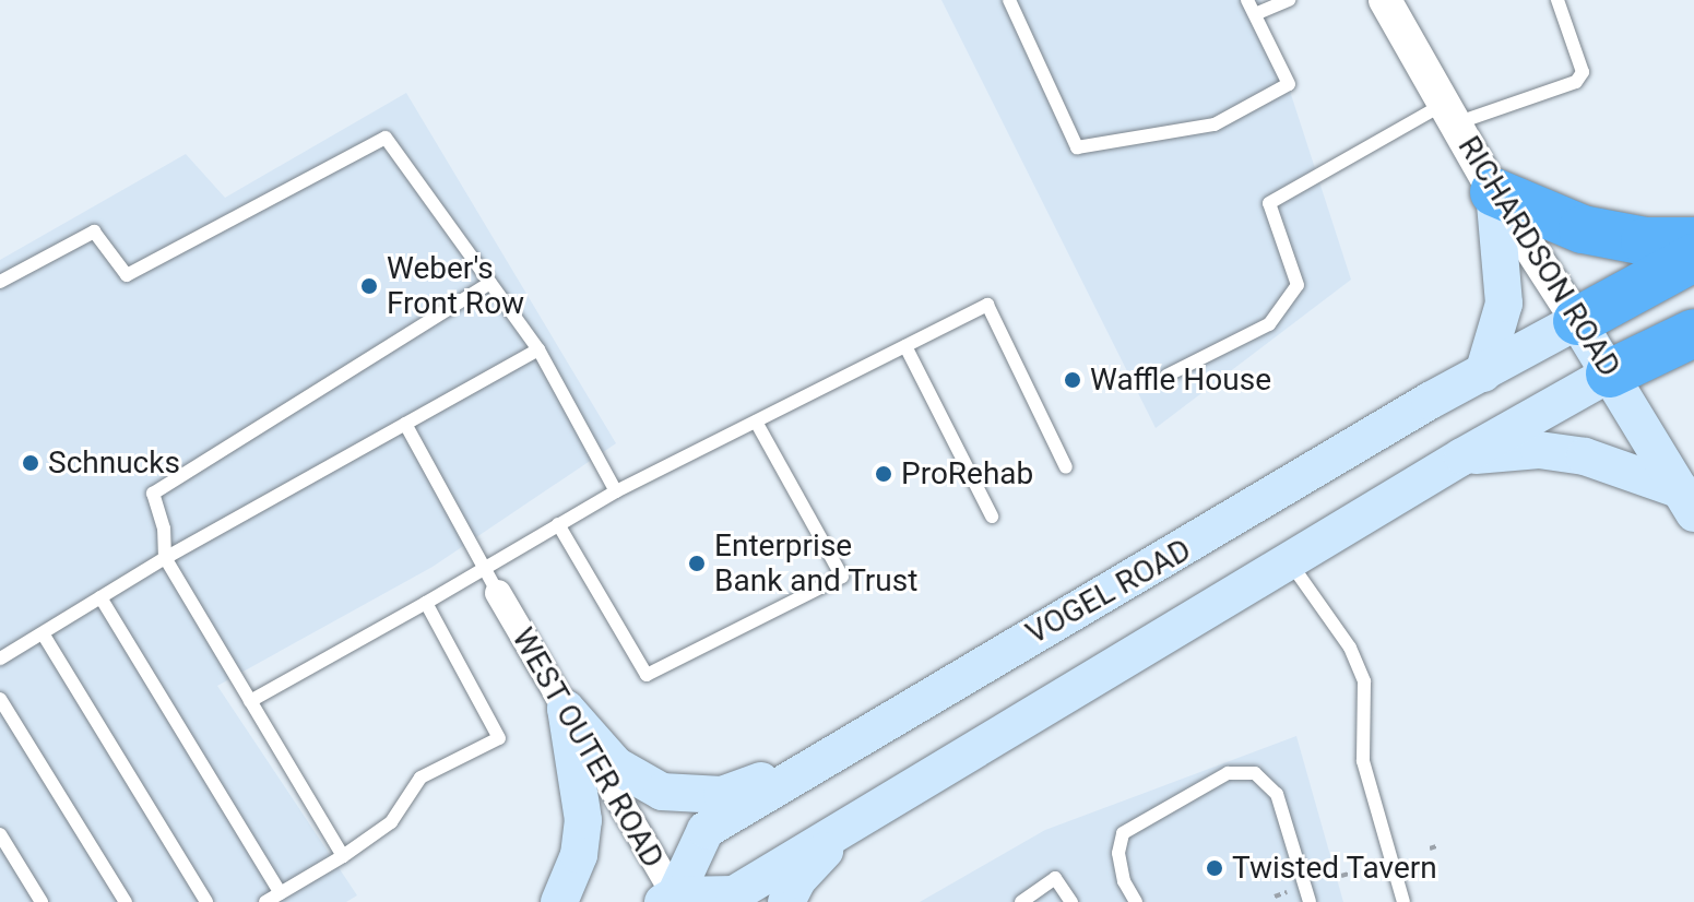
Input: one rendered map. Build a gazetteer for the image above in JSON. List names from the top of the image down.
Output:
{
  "streets": {
    "main road": ["RICHARDSON ROAD", "VOGEL ROAD"],
    "street": ["WEST OUTER ROAD"]
  },
  "crossings": [
    ["RICHARDSON ROAD", "VOGEL ROAD"],
    ["VOGEL ROAD", "WEST OUTER ROAD"]
  ],
  "places": [
    "Weber's Front Row",
    "Waffle House",
    "Schnucks",
    "ProRehab",
    "Enterprise Bank and Trust",
    "Twisted Tavern"
  ]
}
